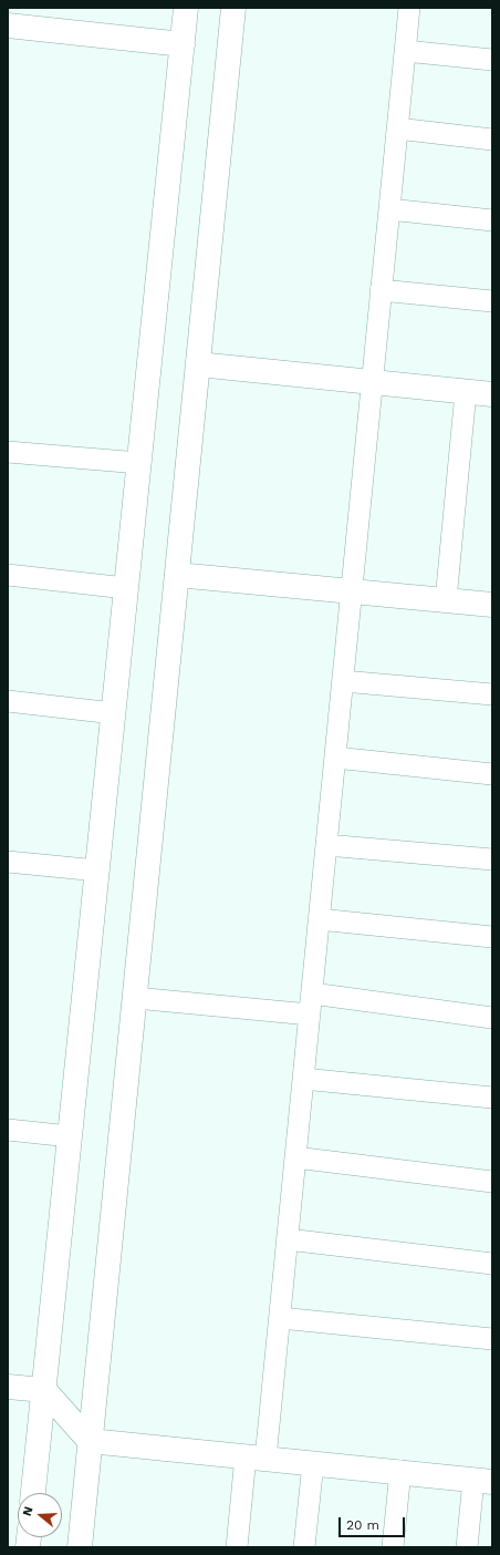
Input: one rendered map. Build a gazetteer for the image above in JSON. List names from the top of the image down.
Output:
{
  "scale_bar": "20 m",
  "north": "left"
}
